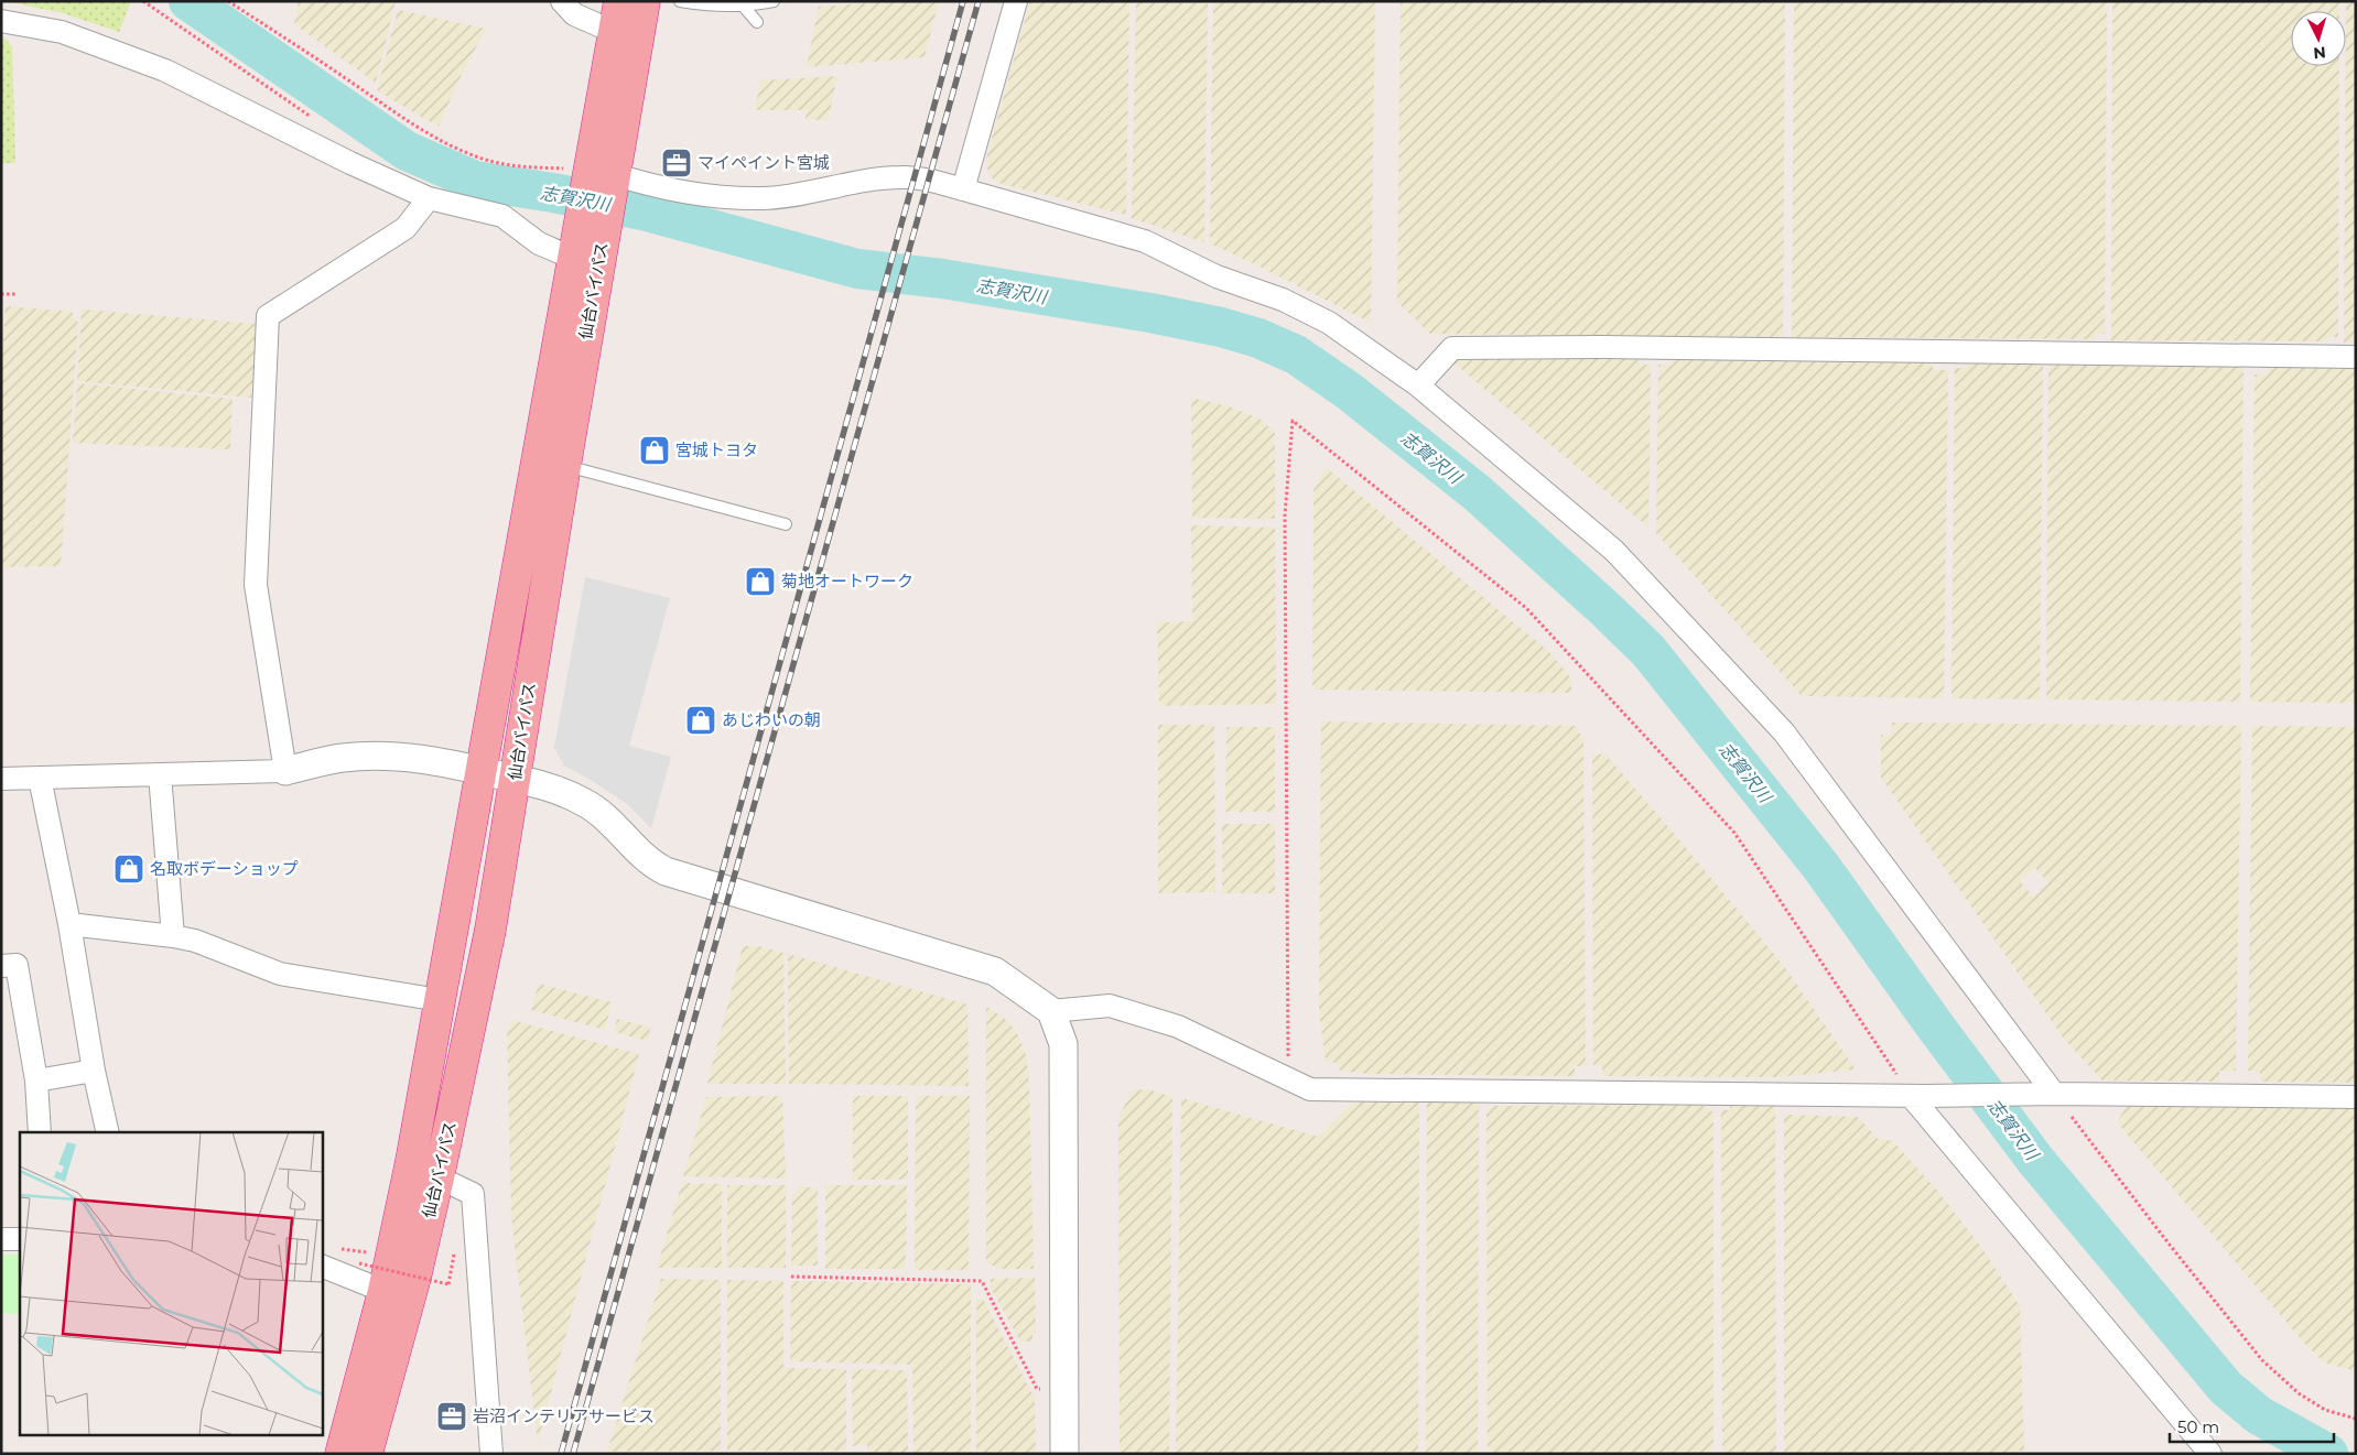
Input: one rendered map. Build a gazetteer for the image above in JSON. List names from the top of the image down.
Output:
{
  "streets": {
    "highway": ["仙台バイパス"]
  },
  "water": ["志賀沢川"],
  "places": {
    "office": ["マイペイント宮城", "岩沼インテリアサービス"],
    "shop": [
      "宮城トヨタ",
      "菊地オートワーク",
      "あじわいの朝",
      "名取ボデーショップ"
    ]
  },
  "scale_bar": "50 m",
  "north": "bottom"
}
